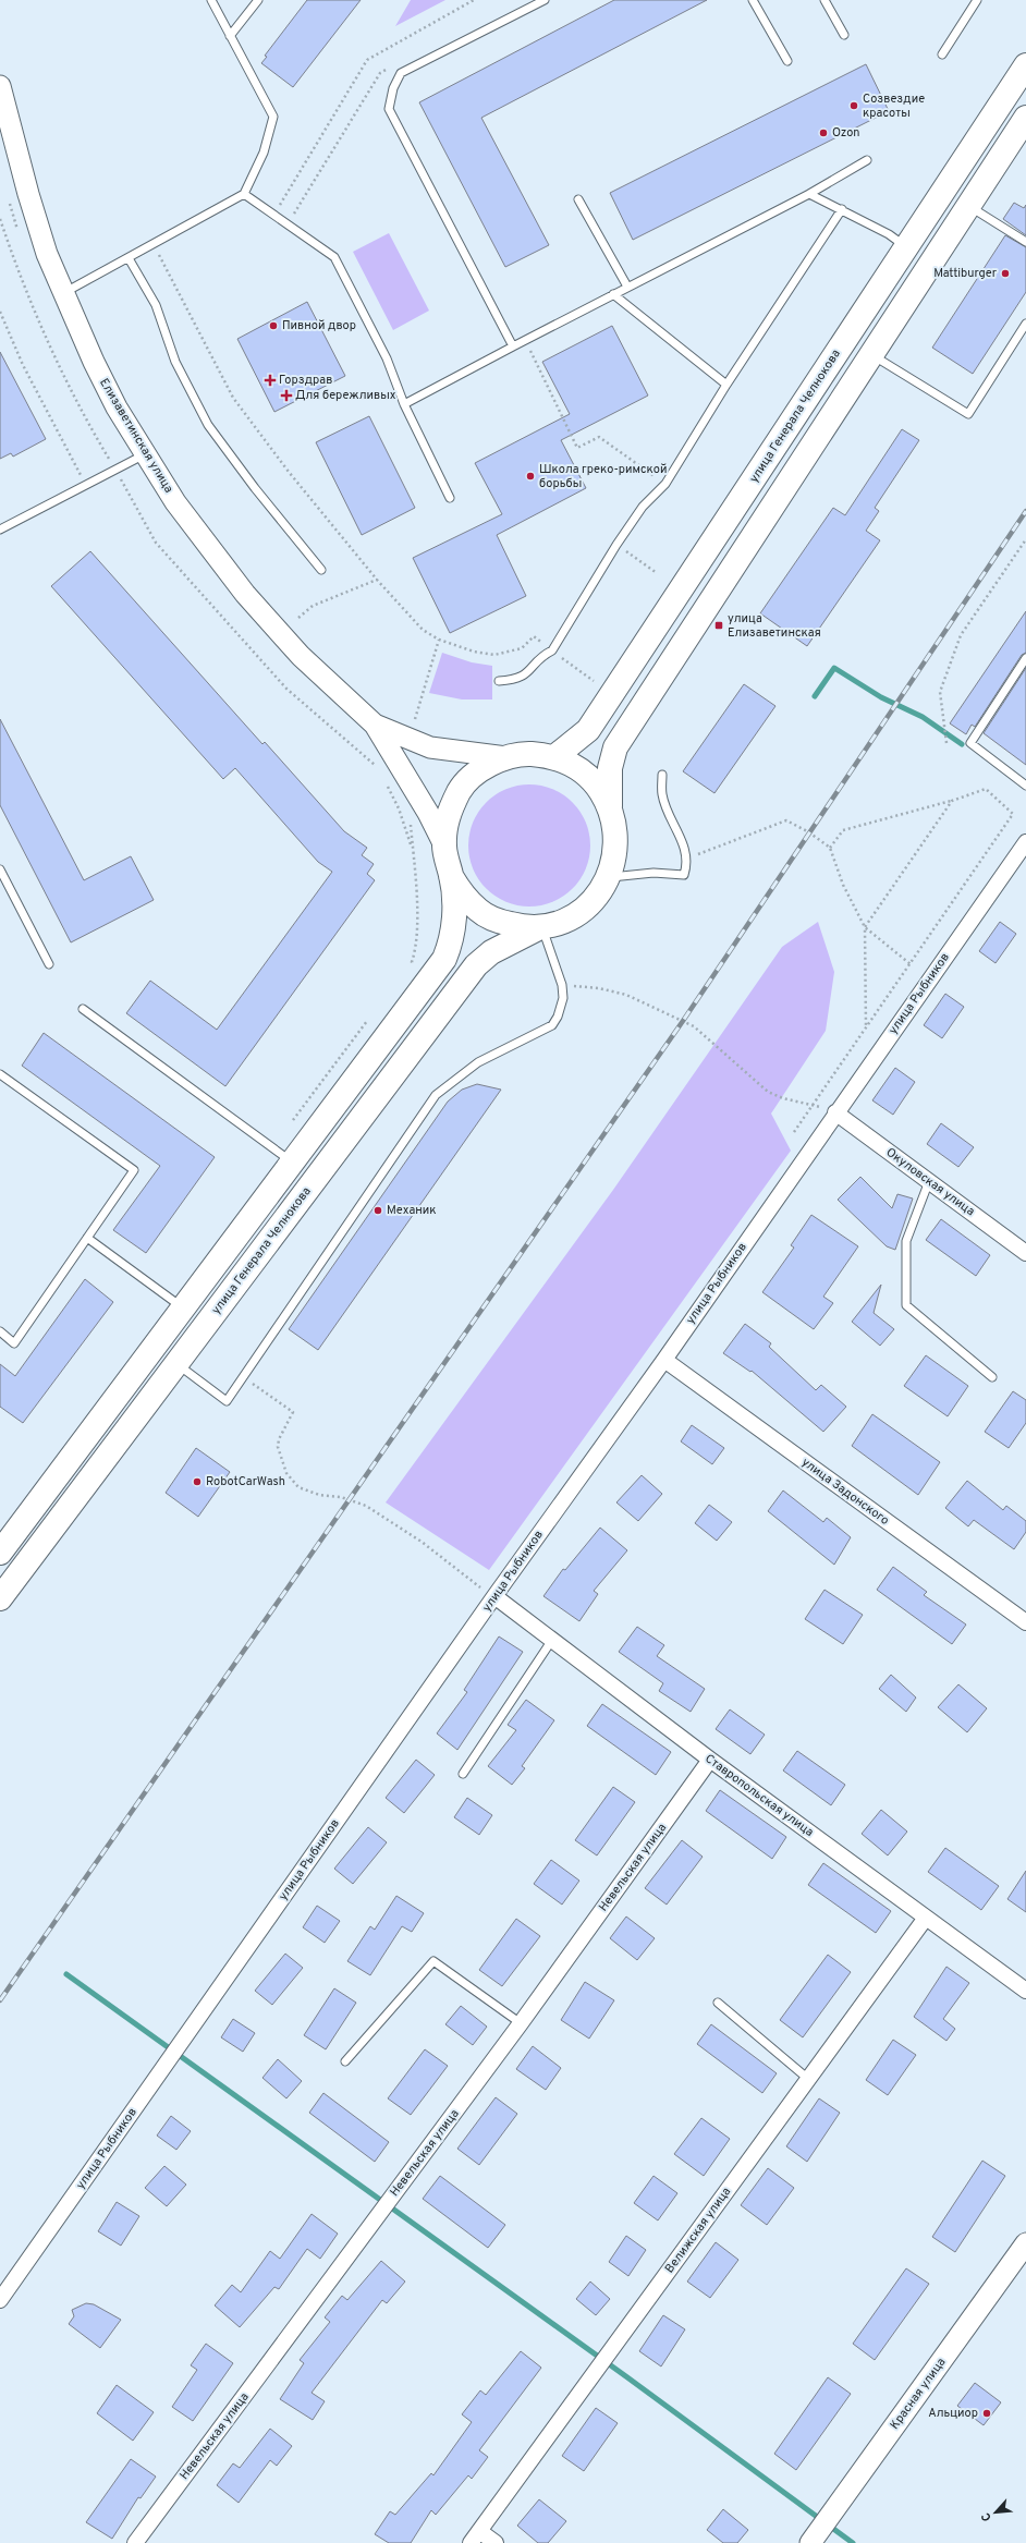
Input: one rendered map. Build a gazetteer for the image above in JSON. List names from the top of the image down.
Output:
{
  "streets": {
    "main road": ["улица Генерала Челнокова", "Елизаветинская улица", "Красная улица"],
    "street": [
      "улица Рыбников",
      "Окуловская улица",
      "улица Задонского",
      "Ставропольская улица",
      "Невельская улица",
      "Велижская улица"
    ]
  },
  "crossings": [
    ["улица Генерала Челнокова", "Елизаветинская улица"],
    ["улица Рыбников", "Окуловская улица"],
    ["улица Рыбников", "улица Задонского"],
    ["улица Рыбников", "Ставропольская улица"],
    ["Ставропольская улица", "Невельская улица"],
    ["Ставропольская улица", "Велижская улица"]
  ],
  "places": {
    "other": [
      "Созвездие красоты",
      "Ozon",
      "Mattiburger",
      "Пивной двор",
      "Школа греко-римской борьбы",
      "Механик",
      "RobotCarWash",
      "Альциор"
    ],
    "health": ["Горздрав", "Для бережливых"],
    "transit": ["улица Елизаветинская"]
  },
  "north": "bottom left"
}
